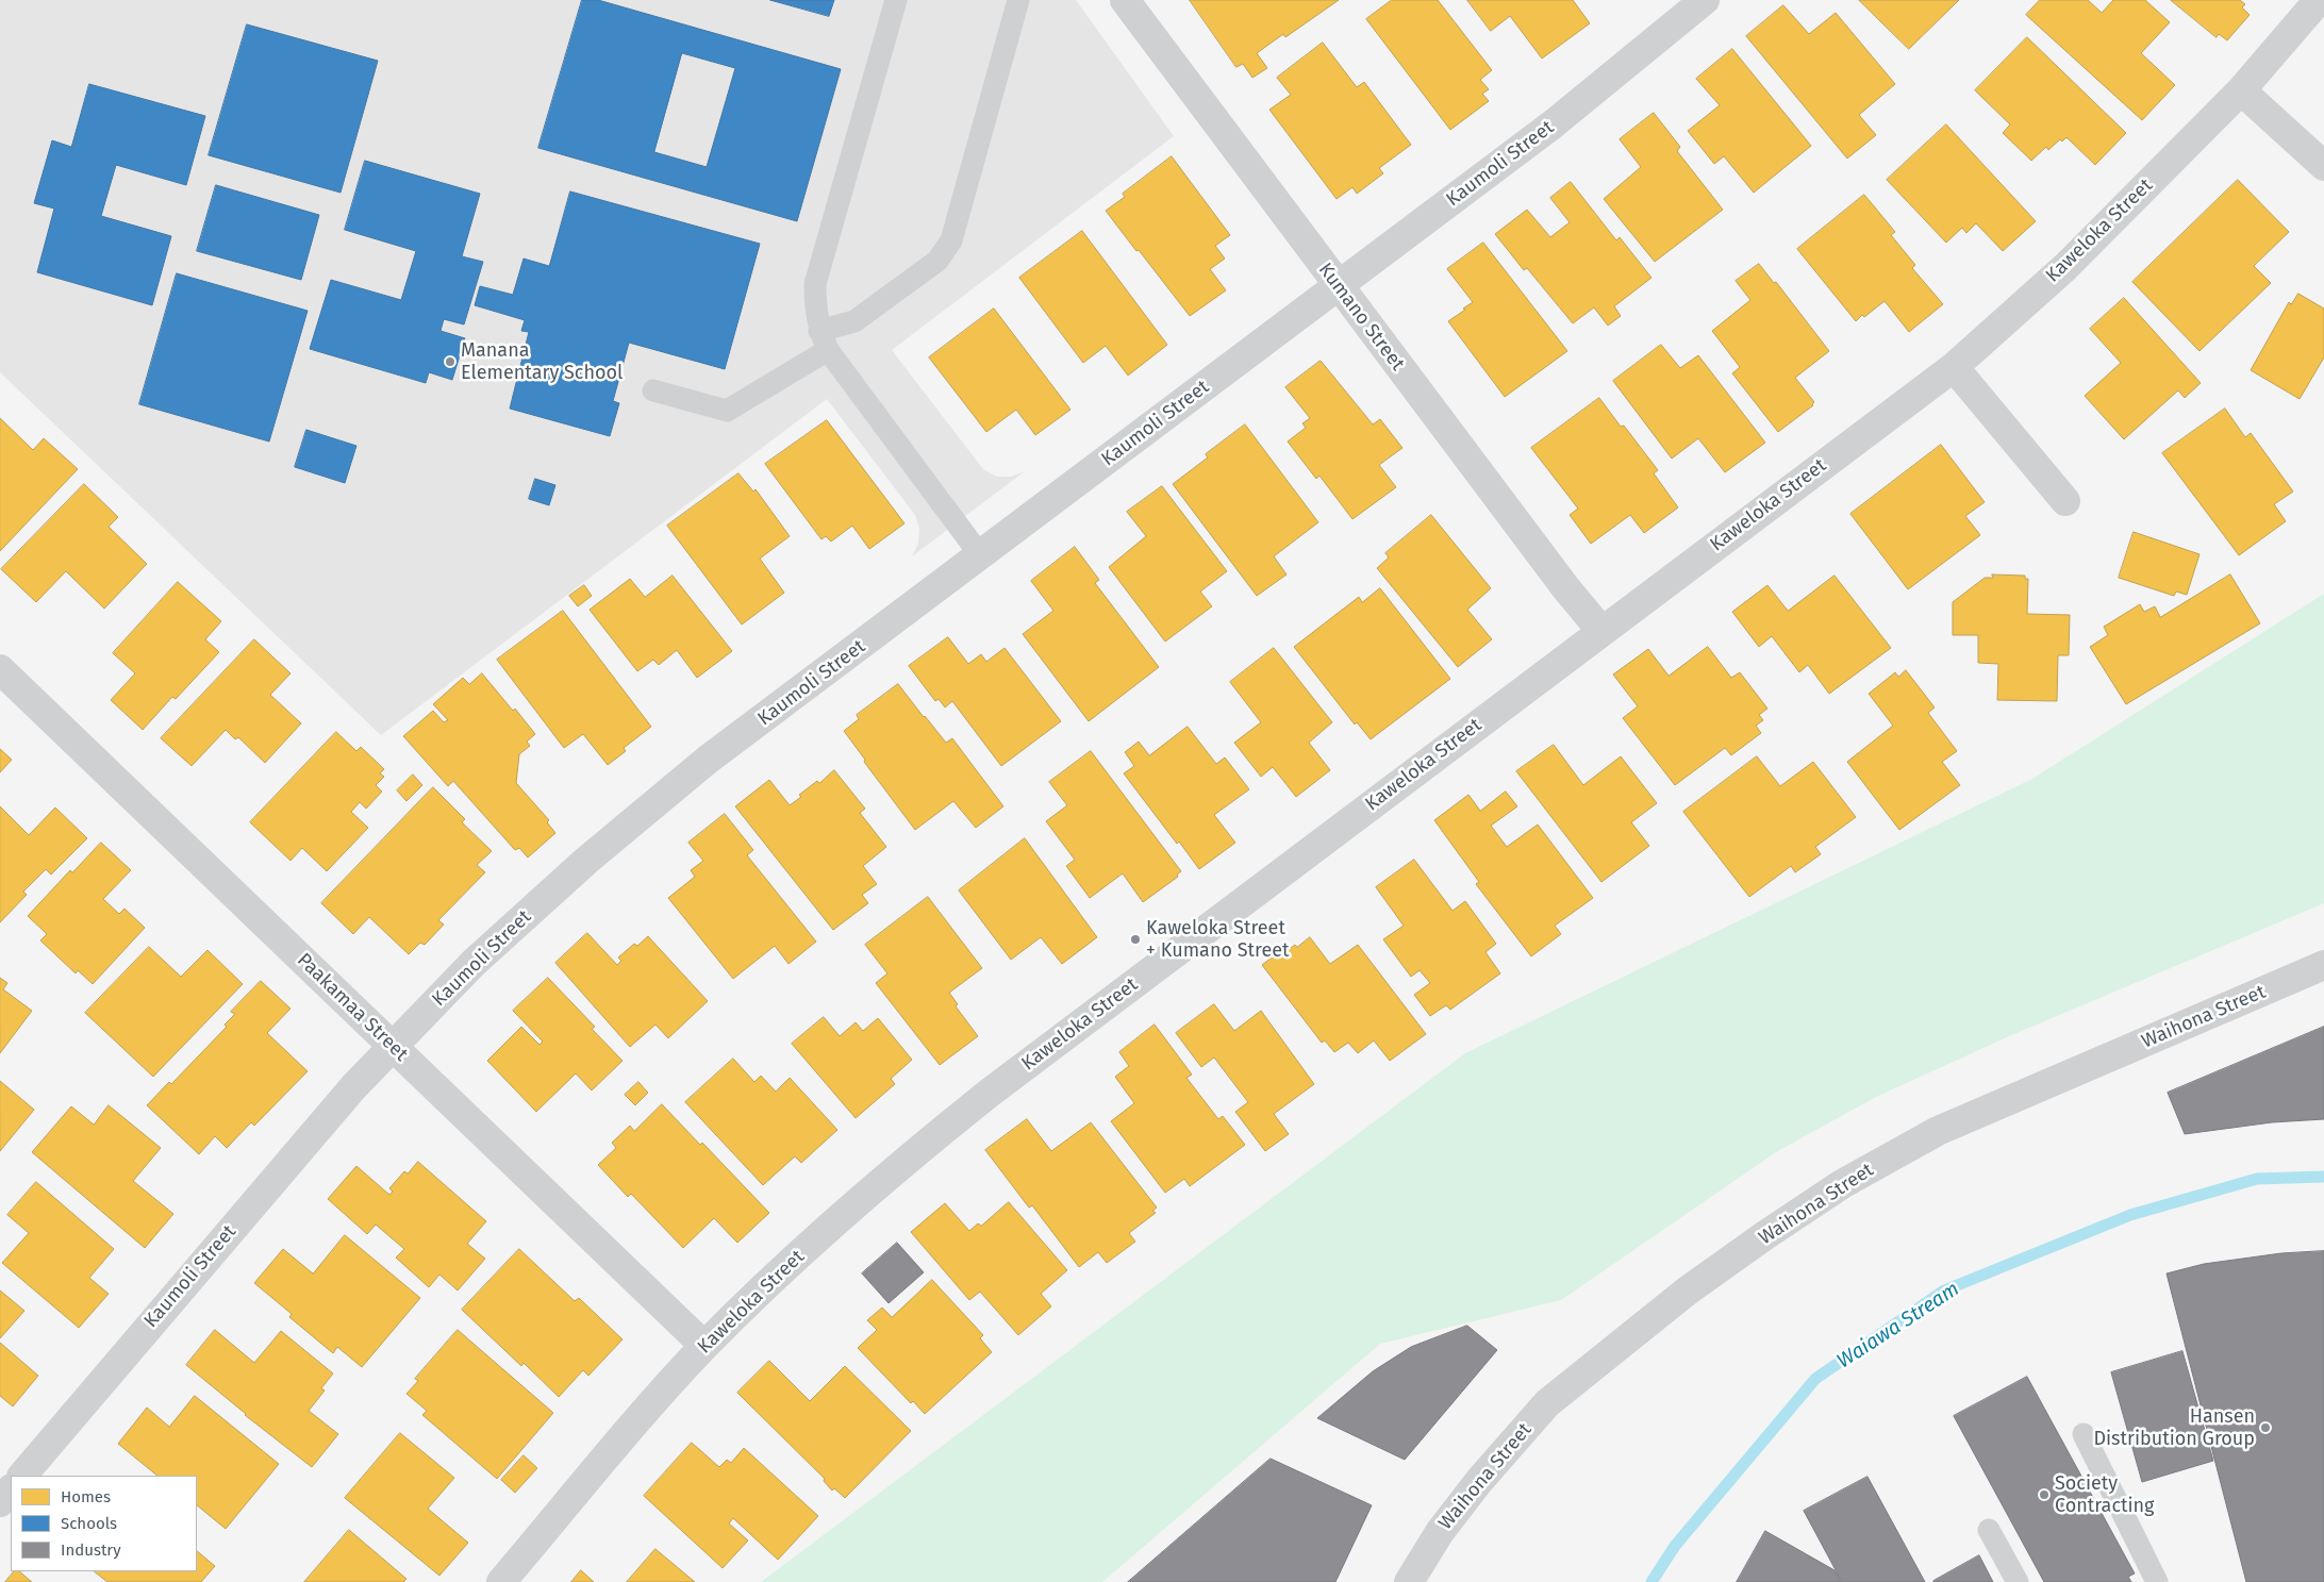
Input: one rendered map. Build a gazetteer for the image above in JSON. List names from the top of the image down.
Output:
{
  "streets": {
    "street": [
      "Kaumoli Street",
      "Kaweloka Street",
      "Kumano Street",
      "Paakamaa Street",
      "Waihona Street"
    ]
  },
  "crossings": [
    ["Kaumoli Street", "Kumano Street"],
    ["Kaumoli Street", "Paakamaa Street"],
    ["Kaweloka Street", "Kumano Street"],
    ["Kaweloka Street", "Paakamaa Street"]
  ],
  "water": ["Waiawa Stream"],
  "places": [
    "Manana Elementary School",
    "Kaweloka Street + Kumano Street",
    "Hansen Distribution Group",
    "Society Contracting"
  ],
  "legend": ["Homes", "Schools", "Industry"]
}
